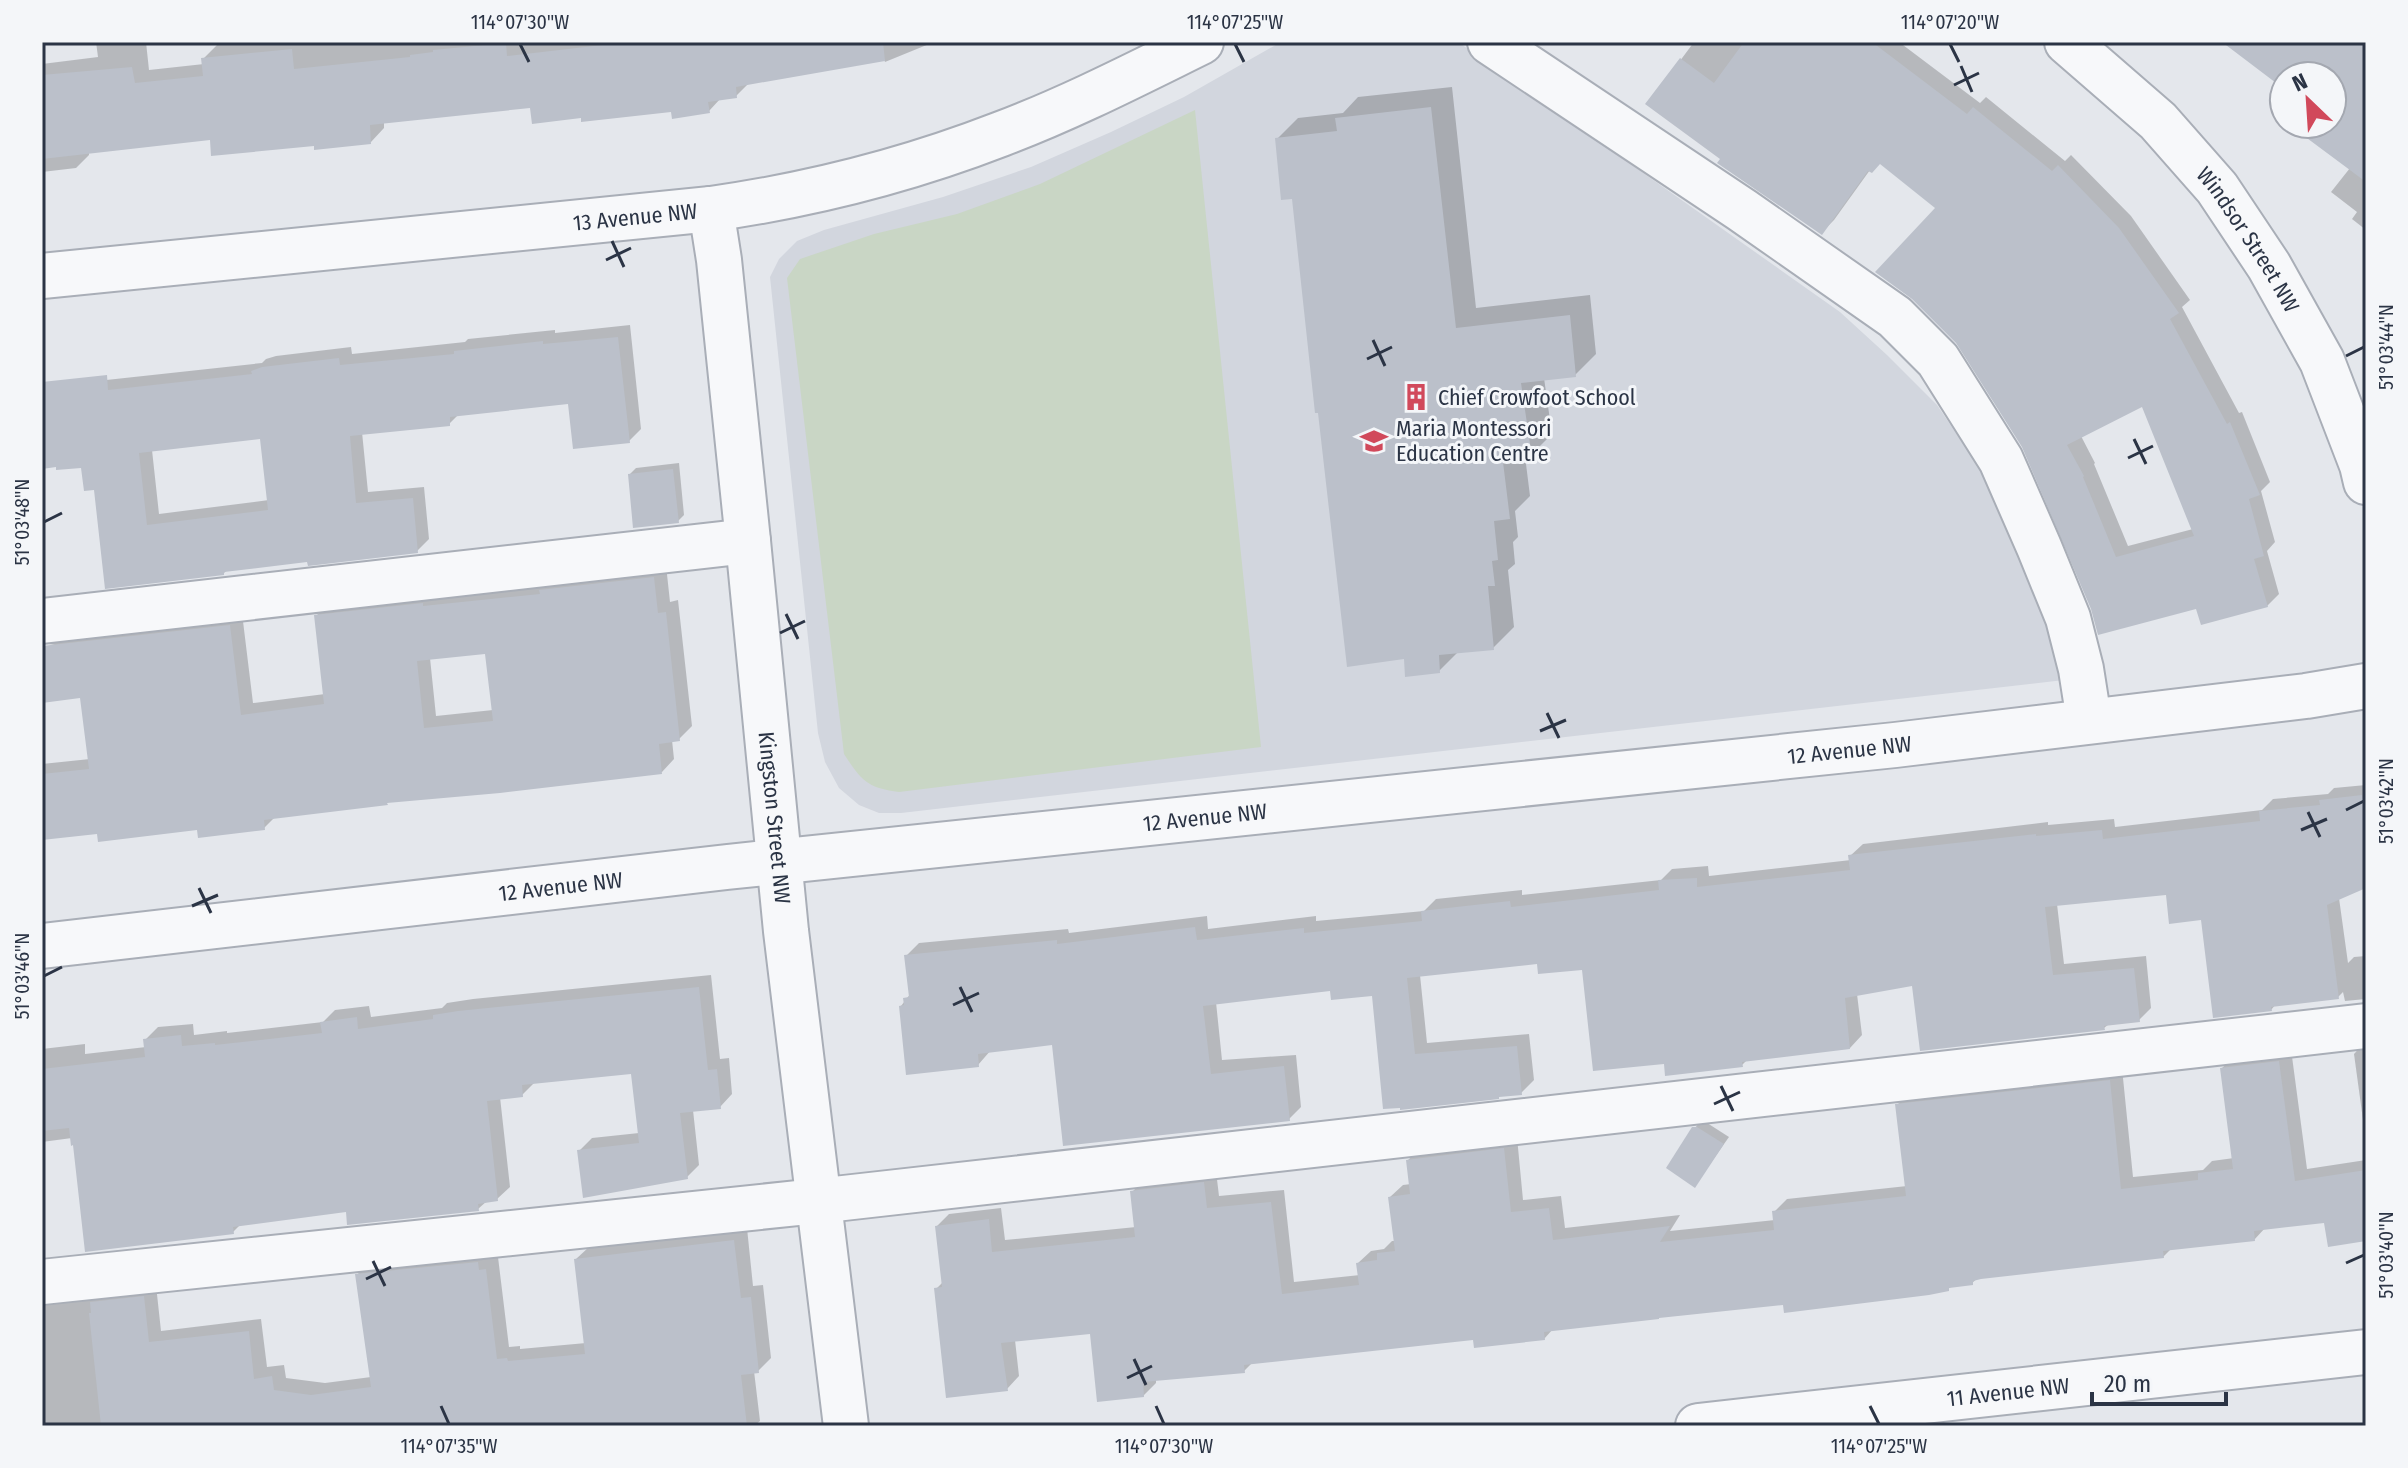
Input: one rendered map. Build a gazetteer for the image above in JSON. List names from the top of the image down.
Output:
{
  "streets": {
    "street": [
      "13 Avenue NW",
      "Windsor Street NW",
      "12 Avenue NW",
      "Kingston Street NW",
      "11 Avenue NW"
    ]
  },
  "crossings": [
    ["13 Avenue NW", "Kingston Street NW"],
    ["12 Avenue NW", "Kingston Street NW"]
  ],
  "places": {
    "building": ["Chief Crowfoot School"],
    "school or university": ["Maria Montessori Education Centre"]
  },
  "scale_bar": "20 m",
  "north": "top left",
  "coordinates": [
    "114°07'30\"W",
    "114°07'25\"W",
    "114°07'20\"W",
    "51°03'44\"N",
    "51°03'48\"N",
    "51°03'42\"N",
    "51°03'46\"N",
    "51°03'40\"N",
    "114°07'35\"W"
  ]
}
